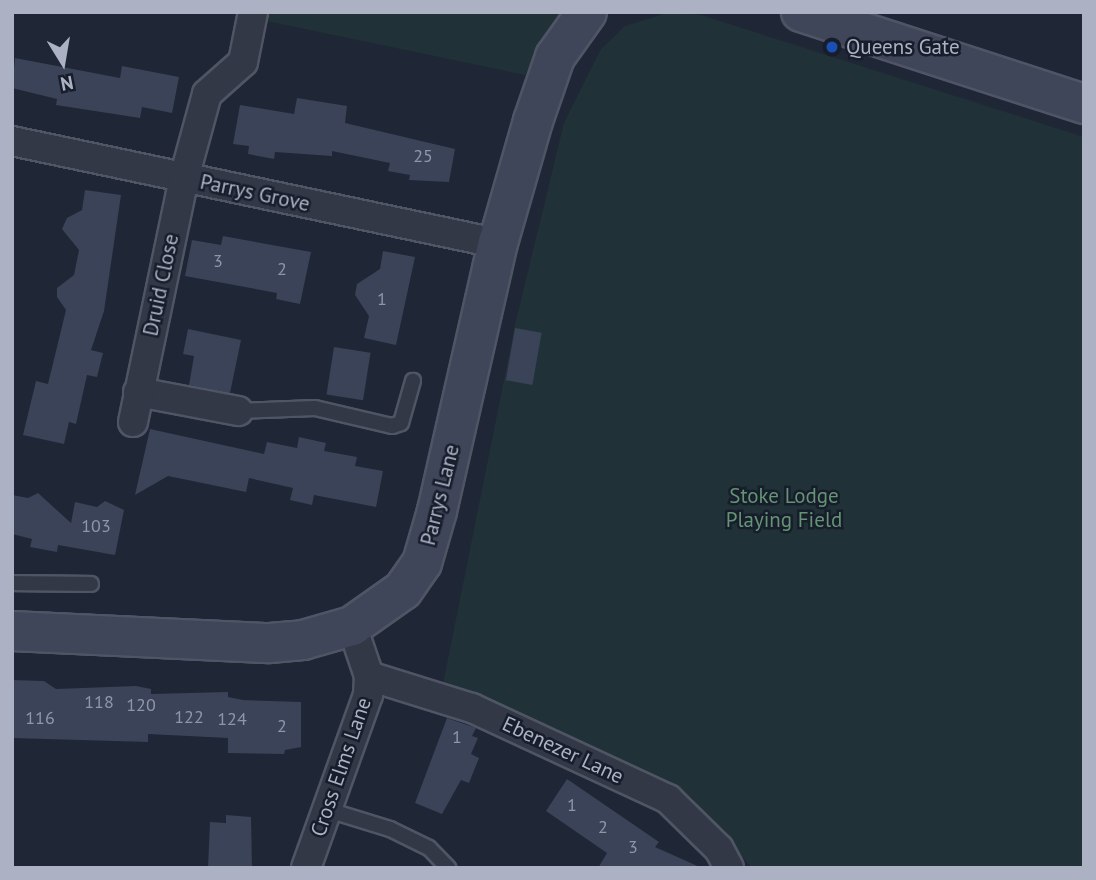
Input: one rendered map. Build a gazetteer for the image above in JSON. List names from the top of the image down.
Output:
{
  "streets": {
    "main road": ["Parrys Lane"],
    "street": [
      "Parrys Grove",
      "Druid Close",
      "Ebenezer Lane",
      "Cross Elms Lane"
    ]
  },
  "crossings": [
    ["Parrys Grove", "Druid Close"],
    ["Parrys Grove", "Parrys Lane"],
    ["Parrys Lane", "Cross Elms Lane"],
    ["Ebenezer Lane", "Cross Elms Lane"]
  ],
  "parks": ["Stoke Lodge Playing Field"],
  "places": ["Queens Gate"],
  "house_numbers": [
    "25",
    "3",
    "2",
    "1",
    "103",
    "118",
    "120",
    "122",
    "116",
    "124",
    "2",
    "1",
    "1",
    "2",
    "3"
  ],
  "north": "bottom"
}
